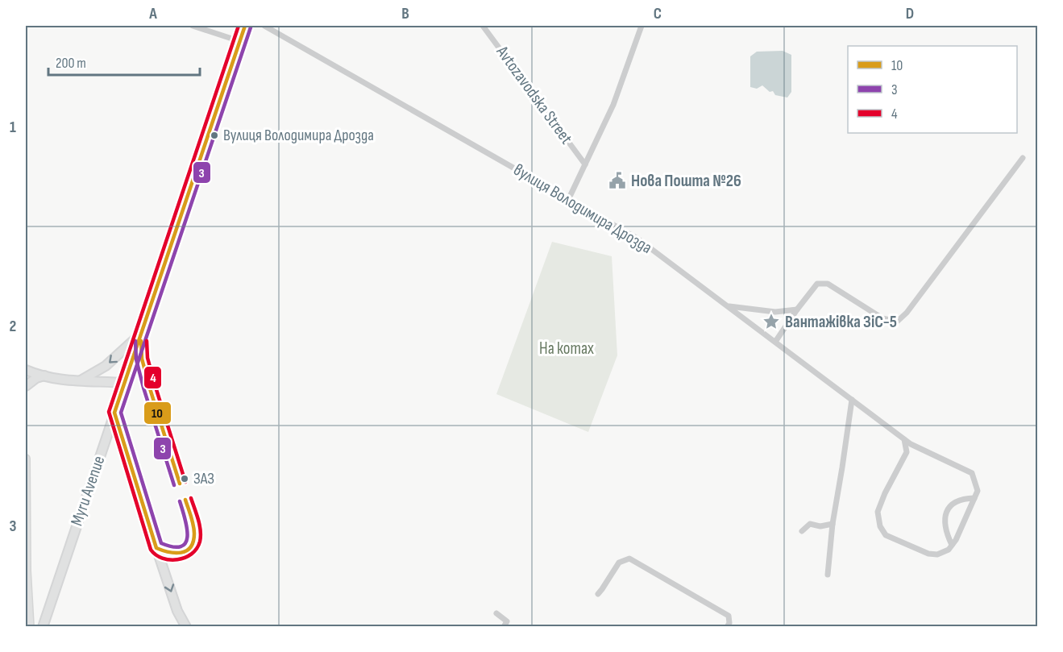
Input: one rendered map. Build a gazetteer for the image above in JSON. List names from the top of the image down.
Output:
{
  "streets": {
    "main road": ["Myru Avenue"],
    "street": ["Avtozavodska Street", "вулиця Володимира Дрозда"]
  },
  "parks": ["На котах"],
  "places": {
    "other": ["Вулиця Володимира Дрозда", "ЗАЗ"],
    "public building": ["Нова Пошта №26"],
    "place": ["Вантажівка ЗіС-5"]
  },
  "lines": ["transit line 10", "transit line 4", "transit line 3"],
  "legend": ["10", "3", "4"],
  "scale_bar": "200 m",
  "grid": {
    "columns": [
      "A",
      "B",
      "C",
      "D"
    ],
    "rows": ["1", "2", "3"]
  }
}
